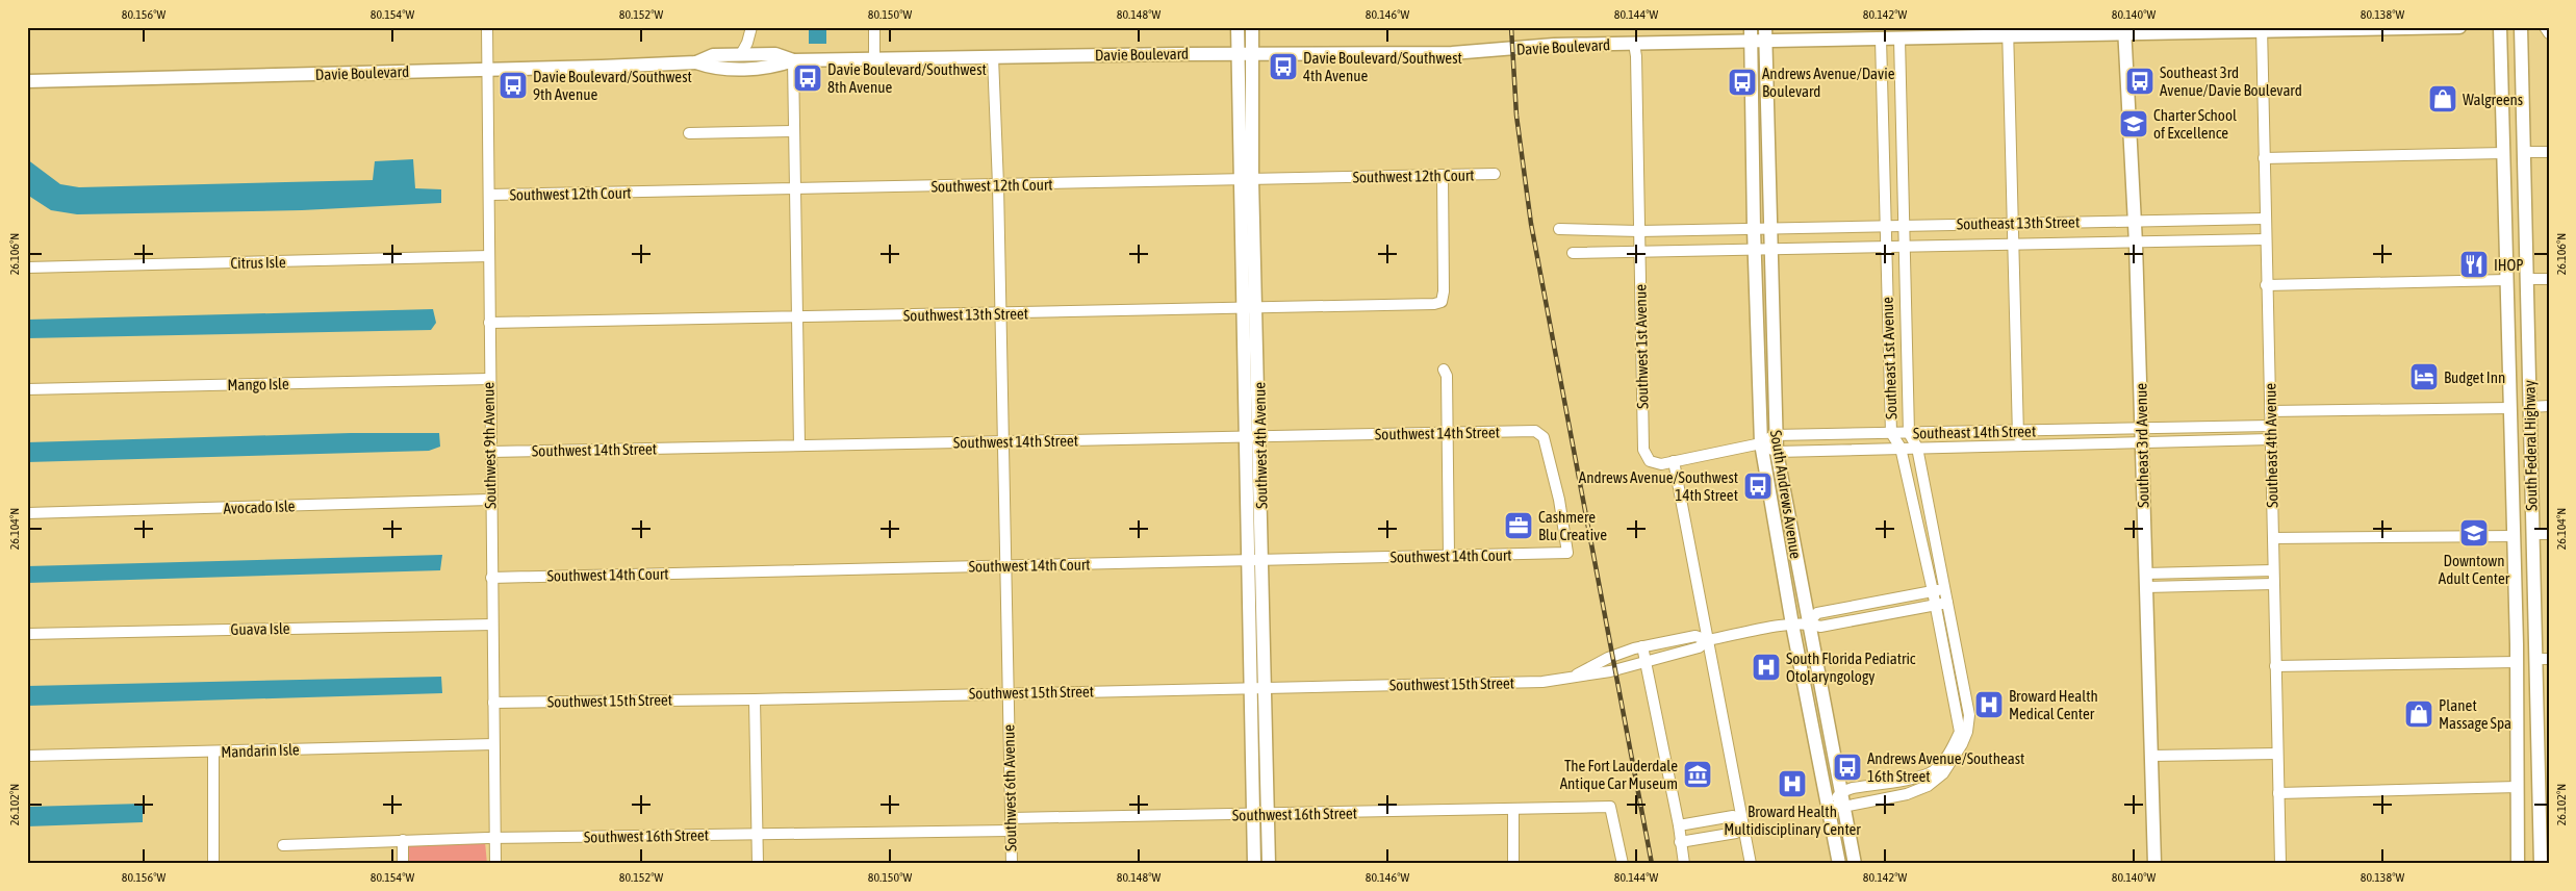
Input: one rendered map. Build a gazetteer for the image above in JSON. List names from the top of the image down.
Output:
{
  "streets": {
    "main road": [
      "Davie Boulevard",
      "Southwest 4th Avenue",
      "Southeast 3rd Avenue",
      "South Federal Highway",
      "South Andrews Avenue"
    ],
    "street": [
      "Southwest 12th Court",
      "Southeast 13th Street",
      "Citrus Isle",
      "Southwest 13th Street",
      "Southwest 1st Avenue",
      "Southeast 1st Avenue",
      "Mango Isle",
      "Southeast 14th Street",
      "Southwest 14th Street",
      "Southwest 9th Avenue",
      "Southeast 4th Avenue",
      "Avocado Isle",
      "Southwest 14th Court",
      "Guava Isle",
      "Southwest 15th Street",
      "Mandarin Isle",
      "Southwest 6th Avenue",
      "Southwest 16th Street"
    ]
  },
  "crossings": [
    ["Davie Boulevard", "Southwest 1st Avenue"],
    ["Davie Boulevard", "Southeast 1st Avenue"],
    ["Davie Boulevard", "Southwest 9th Avenue"],
    ["Davie Boulevard", "Southwest 4th Avenue"],
    ["Davie Boulevard", "Southeast 3rd Avenue"],
    ["Davie Boulevard", "Southeast 4th Avenue"],
    ["Davie Boulevard", "South Andrews Avenue"],
    ["Davie Boulevard", "Southwest 6th Avenue"],
    ["Southwest 12th Court", "Southwest 13th Street"],
    ["Southwest 12th Court", "Southwest 9th Avenue"],
    ["Southwest 12th Court", "Southwest 4th Avenue"],
    ["Southwest 12th Court", "Southwest 6th Avenue"],
    ["Southeast 13th Street", "Southeast 1st Avenue"],
    ["Southeast 13th Street", "Southeast 3rd Avenue"],
    ["Southeast 13th Street", "Southeast 4th Avenue"],
    ["Southeast 13th Street", "South Andrews Avenue"],
    ["Citrus Isle", "Southwest 9th Avenue"],
    ["Southwest 13th Street", "Southwest 9th Avenue"],
    ["Southwest 13th Street", "Southwest 4th Avenue"],
    ["Southwest 13th Street", "Southwest 6th Avenue"],
    ["Southeast 1st Avenue", "Southeast 14th Street"],
    ["Southeast 1st Avenue", "Southwest 15th Street"],
    ["Mango Isle", "Southwest 9th Avenue"],
    ["Southeast 14th Street", "Southeast 3rd Avenue"],
    ["Southeast 14th Street", "Southeast 4th Avenue"],
    ["Southeast 14th Street", "South Andrews Avenue"],
    ["Southwest 14th Street", "Southwest 9th Avenue"],
    ["Southwest 14th Street", "Southwest 4th Avenue"],
    ["Southwest 14th Street", "Southwest 14th Court"],
    ["Southwest 14th Street", "Southwest 6th Avenue"],
    ["Southwest 9th Avenue", "Avocado Isle"],
    ["Southwest 9th Avenue", "Southwest 14th Court"],
    ["Southwest 9th Avenue", "Guava Isle"],
    ["Southwest 9th Avenue", "Southwest 15th Street"],
    ["Southwest 9th Avenue", "Mandarin Isle"],
    ["Southwest 9th Avenue", "Southwest 16th Street"],
    ["Southwest 4th Avenue", "Southwest 14th Court"],
    ["Southwest 4th Avenue", "Southwest 15th Street"],
    ["Southwest 4th Avenue", "Southwest 16th Street"],
    ["South Andrews Avenue", "Southwest 15th Street"],
    ["Southwest 14th Court", "Southwest 6th Avenue"],
    ["Southwest 15th Street", "Southwest 6th Avenue"],
    ["Southwest 6th Avenue", "Southwest 16th Street"]
  ],
  "places": {
    "bus stop": [
      "Davie Boulevard/Southwest 4th Avenue",
      "Davie Boulevard/Southwest 8th Avenue",
      "Southeast 3rd Avenue/Davie Boulevard",
      "Andrews Avenue/Davie Boulevard",
      "Davie Boulevard/Southwest 9th Avenue",
      "Andrews Avenue/Southwest 14th Street",
      "Andrews Avenue/Southeast 16th Street"
    ],
    "shop": ["Walgreens", "Planet Massage Spa"],
    "school or university": ["Charter School of Excellence", "Downtown Adult Center"],
    "restaurant": ["IHOP"],
    "hotel": ["Budget Inn"],
    "office": ["Cashmere Blu Creative"],
    "hospital": ["South Florida Pediatric Otolaryngology", "Broward Health Medical Center", "Broward Health Multidisciplinary Center"],
    "museum": ["The Fort Lauderdale Antique Car Museum"]
  },
  "coordinates": [
    "80.156°W",
    "80.154°W",
    "80.152°W",
    "80.150°W",
    "80.148°W",
    "80.146°W",
    "80.144°W",
    "80.142°W",
    "80.140°W",
    "80.138°W",
    "26.106°N",
    "26.104°N",
    "26.102°N"
  ]
}
